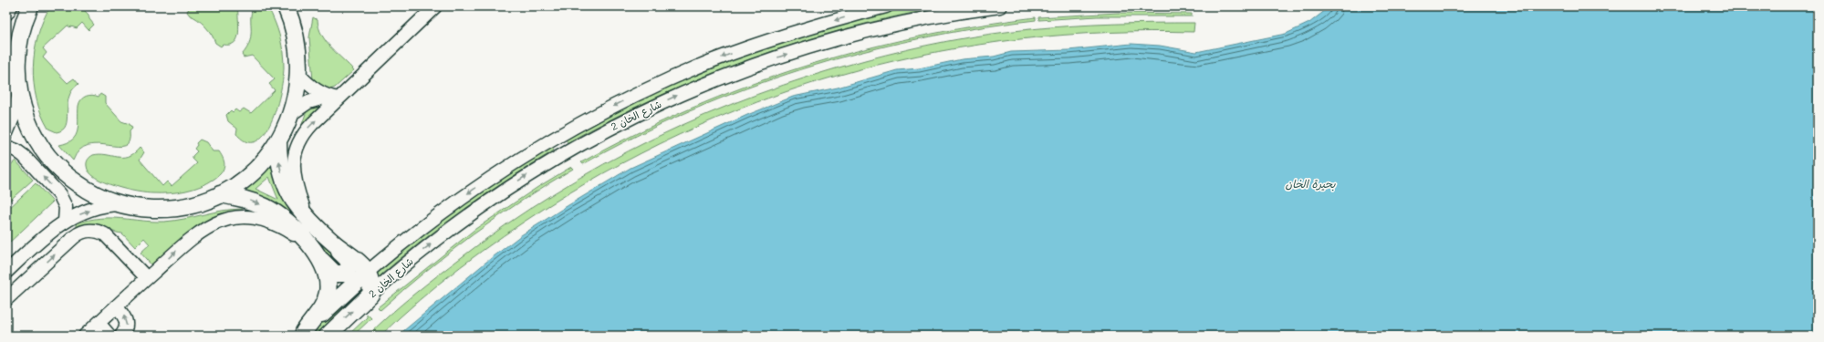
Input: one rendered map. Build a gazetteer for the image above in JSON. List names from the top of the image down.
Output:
{
  "streets": {
    "main road": ["شارع الخان 2"]
  },
  "water": ["بحيرة الخان"]
}
